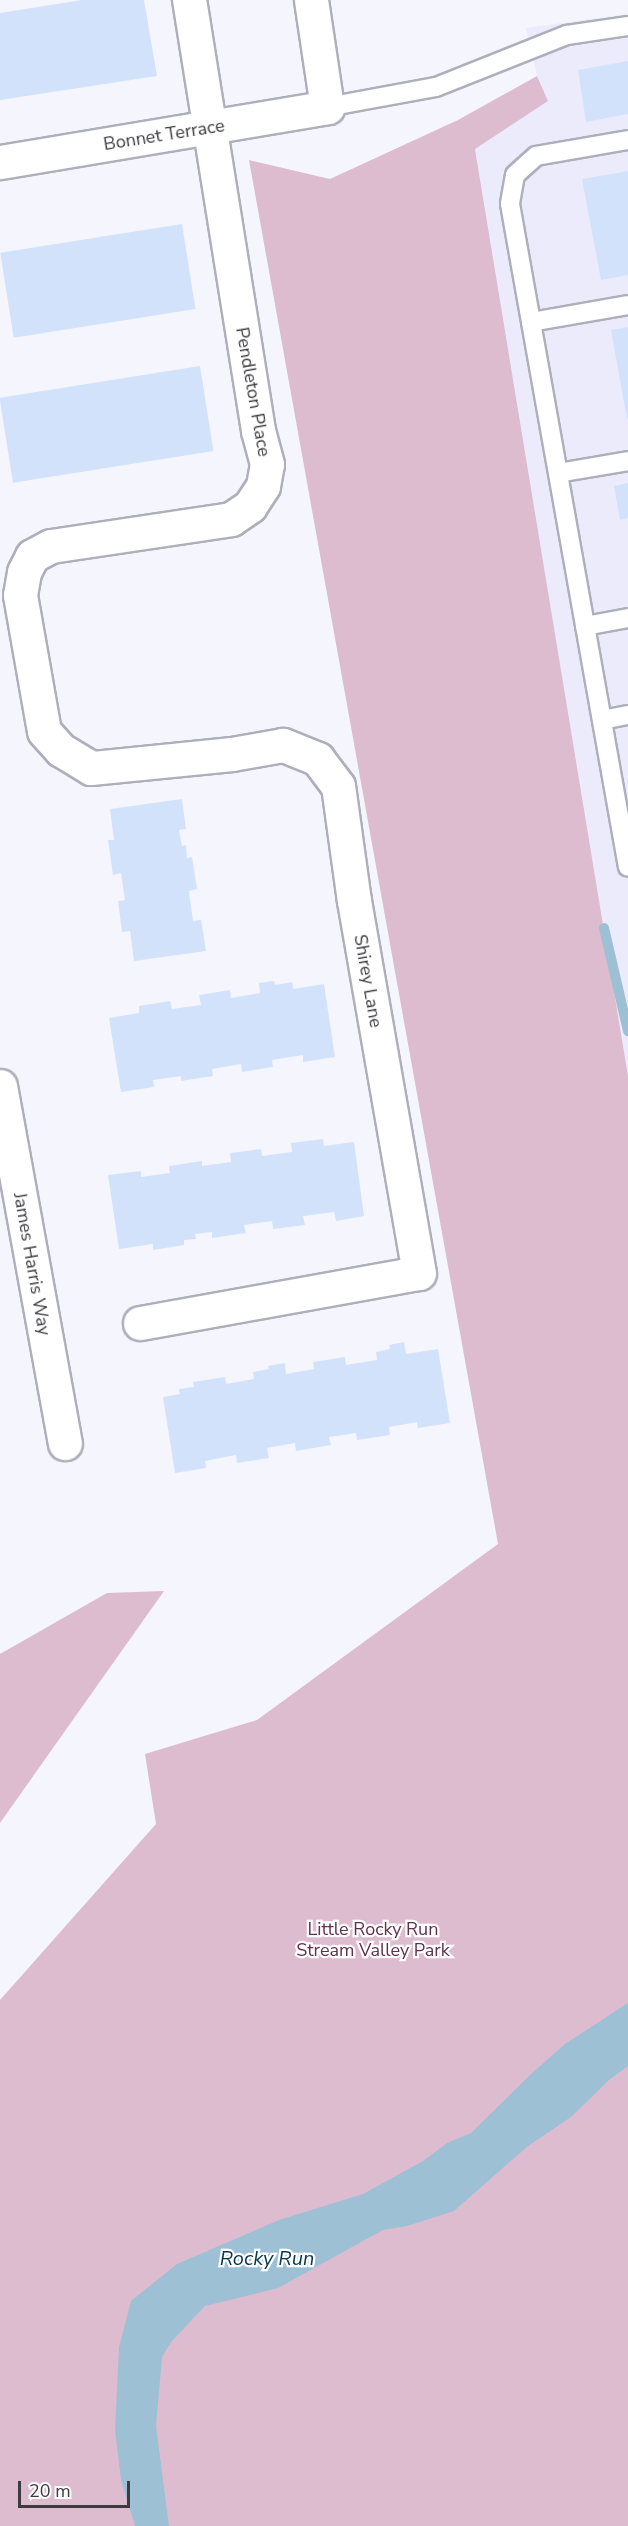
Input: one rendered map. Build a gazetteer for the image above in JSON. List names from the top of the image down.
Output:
{
  "streets": {
    "street": [
      "Bonnet Terrace",
      "Pendleton Place",
      "Shirey Lane",
      "James Harris Way"
    ]
  },
  "crossings": [
    ["Bonnet Terrace", "Pendleton Place"],
    ["Pendleton Place", "Shirey Lane"]
  ],
  "water": ["Rocky Run"],
  "parks": ["Little Rocky Run Stream Valley Park"],
  "scale_bar": "20 m"
}
